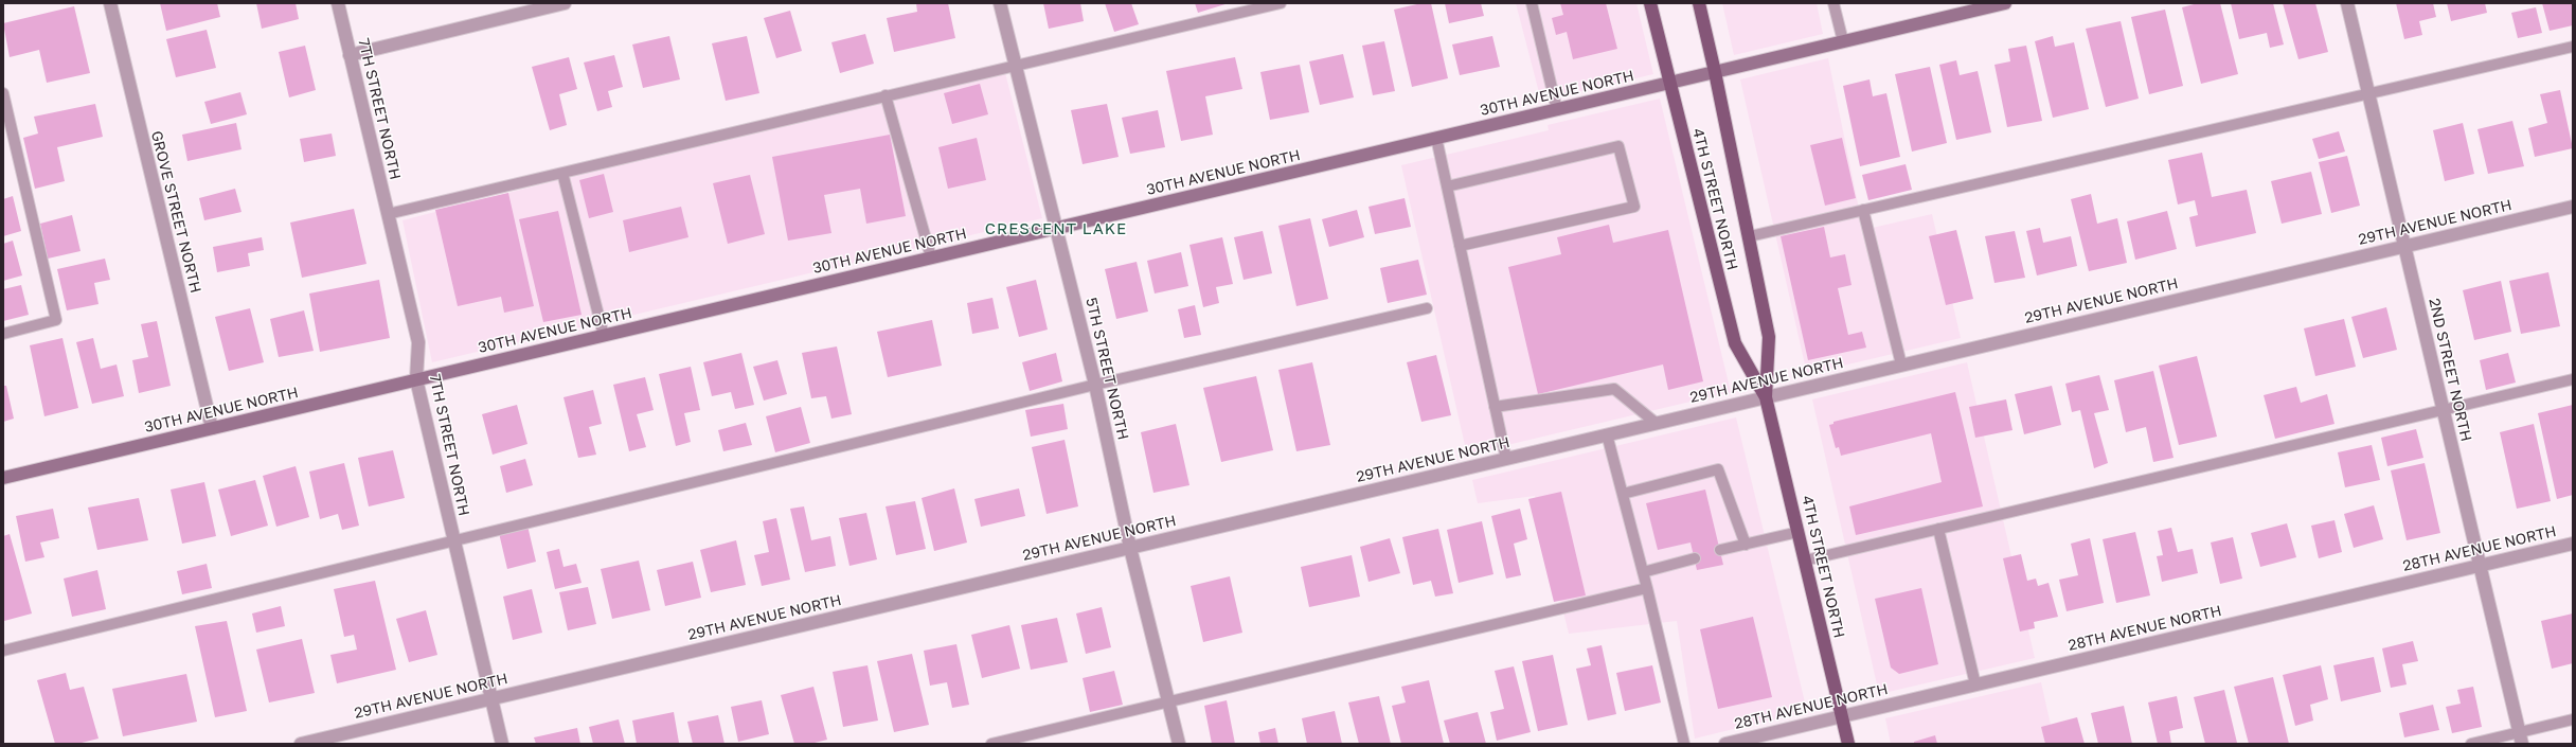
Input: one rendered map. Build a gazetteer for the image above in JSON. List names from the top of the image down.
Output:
{
  "streets": {
    "main road": ["4TH STREET NORTH"],
    "street": [
      "30TH AVENUE NORTH",
      "7TH STREET NORTH",
      "GROVE STREET NORTH",
      "29TH AVENUE NORTH",
      "5TH STREET NORTH",
      "2ND STREET NORTH",
      "28TH AVENUE NORTH"
    ]
  },
  "crossings": [
    ["30TH AVENUE NORTH", "7TH STREET NORTH"],
    ["30TH AVENUE NORTH", "4TH STREET NORTH"],
    ["30TH AVENUE NORTH", "GROVE STREET NORTH"],
    ["30TH AVENUE NORTH", "5TH STREET NORTH"],
    ["7TH STREET NORTH", "29TH AVENUE NORTH"],
    ["4TH STREET NORTH", "29TH AVENUE NORTH"],
    ["4TH STREET NORTH", "28TH AVENUE NORTH"],
    ["29TH AVENUE NORTH", "5TH STREET NORTH"],
    ["29TH AVENUE NORTH", "2ND STREET NORTH"],
    ["2ND STREET NORTH", "28TH AVENUE NORTH"]
  ],
  "districts": ["CRESCENT LAKE"]
}
